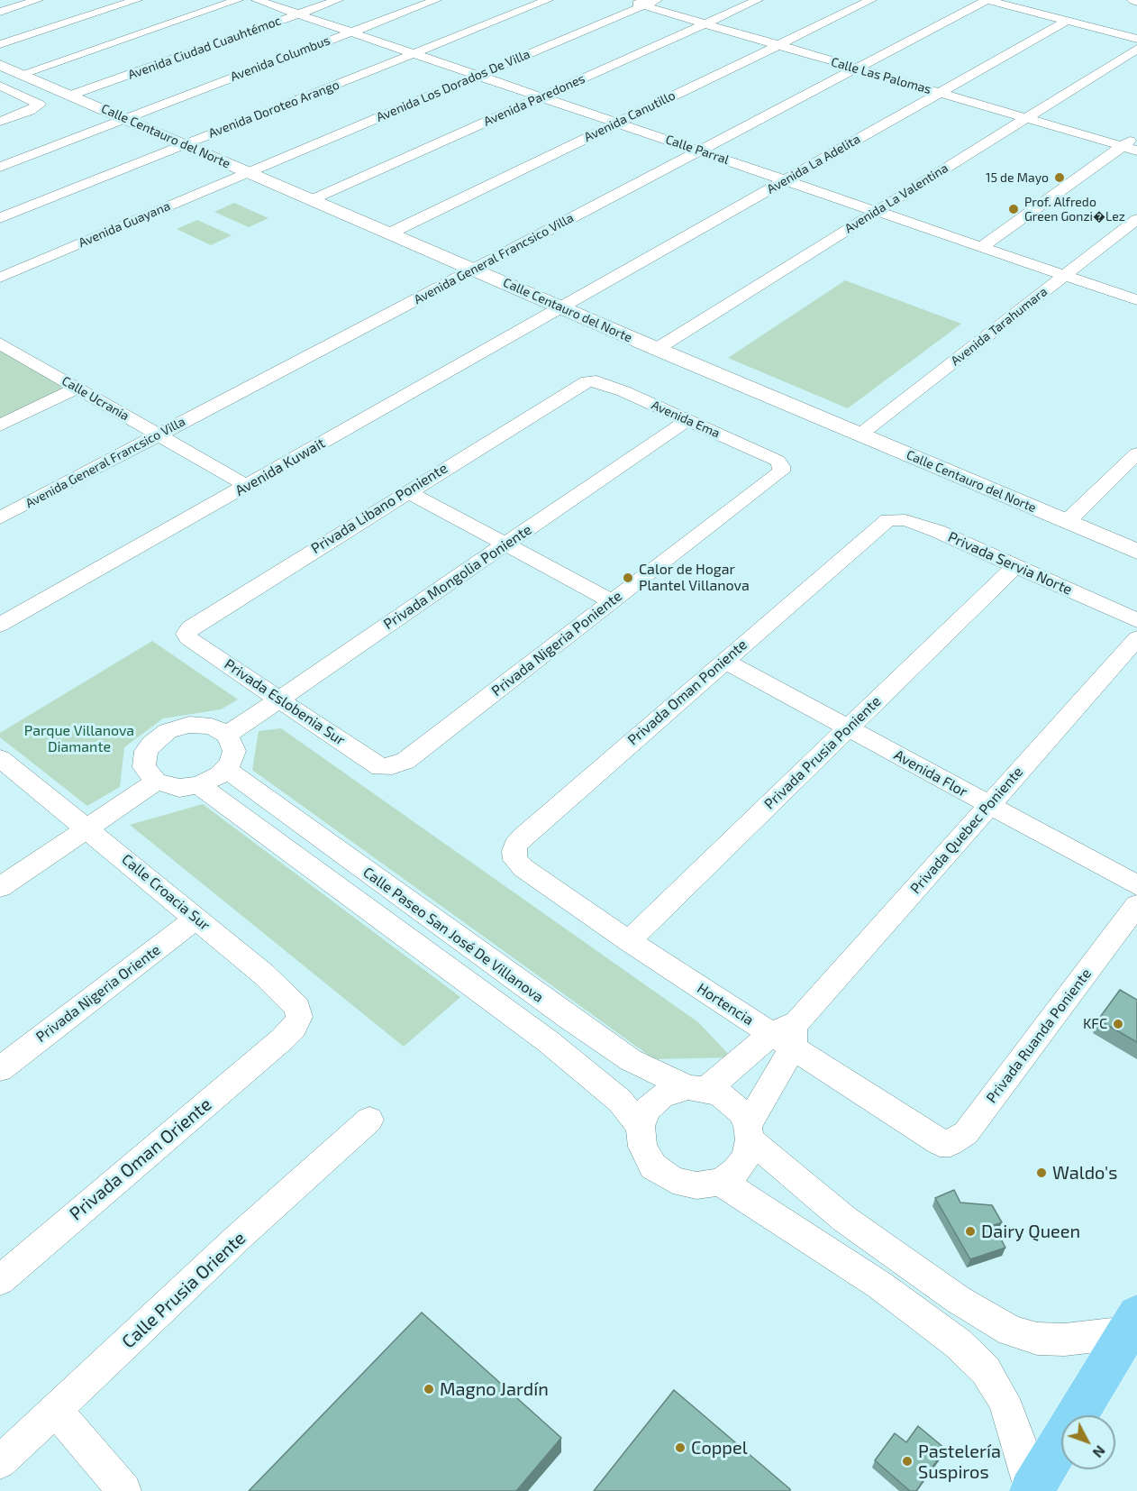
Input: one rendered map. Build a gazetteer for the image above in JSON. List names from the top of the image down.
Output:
{
  "streets": {
    "street": [
      "Avenida Ciudad Cuauhtémoc",
      "Avenida Columbus",
      "Calle Las Palomas",
      "Avenida Los Dorados De Villa",
      "Avenida Paredones",
      "Avenida Doroteo Arango",
      "Avenida Canutillo",
      "Calle Centauro del Norte",
      "Calle Parral",
      "Avenida La Adelita",
      "Avenida La Valentina",
      "Avenida Guayana",
      "Avenida General Francsico Villa",
      "Avenida Tarahumara",
      "Calle Ucrania",
      "Avenida Ema",
      "Avenida Kuwait",
      "Privada Libano Poniente",
      "Privada Servia Norte",
      "Privada Mongolia Poniente",
      "Privada Nigeria Poniente",
      "Privada Oman Poniente",
      "Privada Eslobenia Sur",
      "Privada Prusia Poniente",
      "Avenida Flor",
      "Privada Quebec Poniente",
      "Calle Croacia Sur",
      "Calle Paseo San José De Villanova",
      "Privada Nigeria Oriente",
      "Hortencia",
      "Privada Ruanda Poniente",
      "Privada Oman Oriente",
      "Calle Prusia Oriente"
    ]
  },
  "crossings": [
    ["Avenida Ciudad Cuauhtémoc", "Calle Centauro del Norte"],
    ["Avenida Ciudad Cuauhtémoc", "Calle Parral"],
    ["Avenida Columbus", "Calle Centauro del Norte"],
    ["Avenida Columbus", "Calle Parral"],
    ["Calle Las Palomas", "Avenida Los Dorados De Villa"],
    ["Calle Las Palomas", "Avenida Paredones"],
    ["Calle Las Palomas", "Avenida Canutillo"],
    ["Calle Las Palomas", "Avenida La Adelita"],
    ["Calle Las Palomas", "Avenida La Valentina"],
    ["Calle Las Palomas", "Avenida General Francsico Villa"],
    ["Avenida Los Dorados De Villa", "Calle Centauro del Norte"],
    ["Avenida Los Dorados De Villa", "Calle Parral"],
    ["Avenida Los Dorados De Villa", "Avenida Guayana"],
    ["Avenida Paredones", "Calle Centauro del Norte"],
    ["Avenida Paredones", "Calle Parral"],
    ["Avenida Doroteo Arango", "Calle Centauro del Norte"],
    ["Avenida Doroteo Arango", "Calle Parral"],
    ["Avenida Canutillo", "Calle Centauro del Norte"],
    ["Avenida Canutillo", "Calle Parral"],
    ["Calle Centauro del Norte", "Avenida La Adelita"],
    ["Calle Centauro del Norte", "Avenida La Valentina"],
    ["Calle Centauro del Norte", "Avenida Guayana"],
    ["Calle Centauro del Norte", "Avenida General Francsico Villa"],
    ["Calle Centauro del Norte", "Avenida Tarahumara"],
    ["Calle Centauro del Norte", "Avenida Kuwait"],
    ["Calle Parral", "Avenida La Adelita"],
    ["Calle Parral", "Avenida La Valentina"],
    ["Calle Parral", "Avenida General Francsico Villa"],
    ["Calle Parral", "Avenida Tarahumara"],
    ["Avenida La Adelita", "Avenida Kuwait"],
    ["Avenida General Francsico Villa", "Calle Ucrania"],
    ["Calle Ucrania", "Avenida Kuwait"],
    ["Avenida Ema", "Privada Libano Poniente"],
    ["Avenida Ema", "Privada Mongolia Poniente"],
    ["Avenida Ema", "Privada Nigeria Poniente"],
    ["Privada Libano Poniente", "Privada Eslobenia Sur"],
    ["Privada Servia Norte", "Privada Oman Poniente"],
    ["Privada Servia Norte", "Privada Prusia Poniente"],
    ["Privada Mongolia Poniente", "Privada Eslobenia Sur"],
    ["Privada Mongolia Poniente", "Calle Paseo San José De Villanova"],
    ["Privada Nigeria Poniente", "Privada Eslobenia Sur"],
    ["Privada Oman Poniente", "Avenida Flor"],
    ["Privada Oman Poniente", "Hortencia"],
    ["Privada Prusia Poniente", "Avenida Flor"],
    ["Privada Prusia Poniente", "Hortencia"],
    ["Avenida Flor", "Privada Quebec Poniente"],
    ["Privada Quebec Poniente", "Calle Paseo San José De Villanova"],
    ["Privada Quebec Poniente", "Hortencia"],
    ["Calle Croacia Sur", "Privada Nigeria Oriente"],
    ["Calle Croacia Sur", "Privada Oman Oriente"],
    ["Hortencia", "Privada Ruanda Poniente"]
  ],
  "parks": ["Parque Villanova Diamante"],
  "places": [
    "15 de Mayo",
    "Prof. Alfredo Green Gonzi�Lez",
    "Calor de Hogar Plantel Villanova",
    "KFC",
    "Waldo's",
    "Dairy Queen",
    "Magno Jardín",
    "Coppel",
    "Pastelería Suspiros"
  ],
  "north": "bottom right"
}
